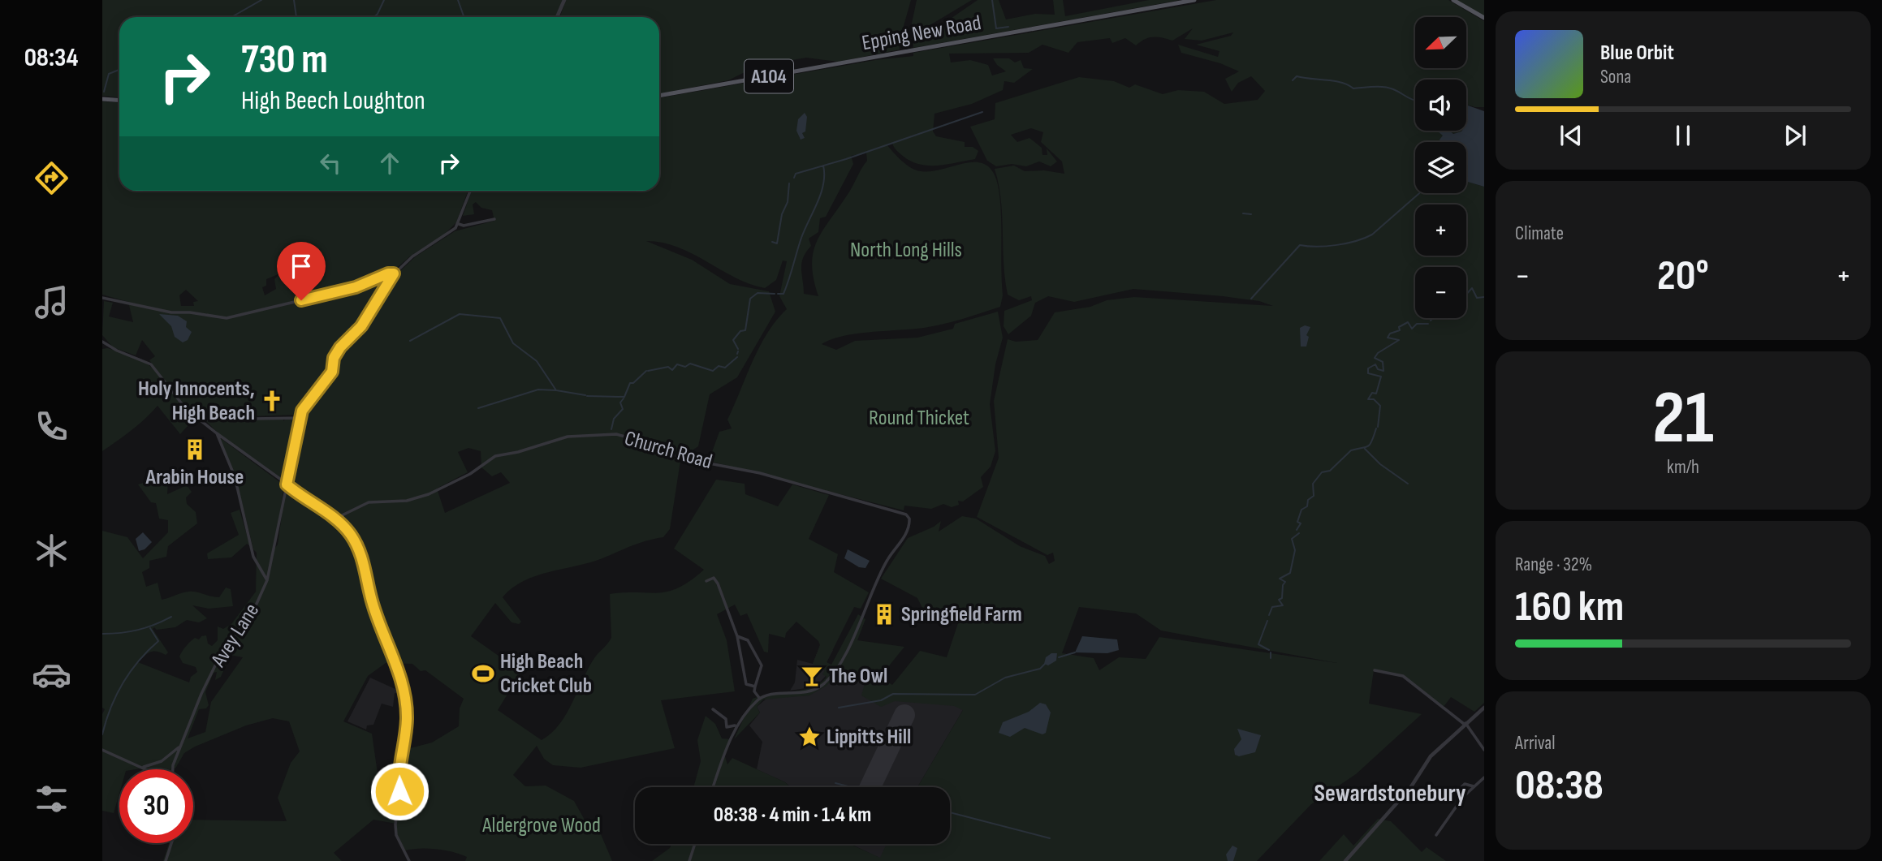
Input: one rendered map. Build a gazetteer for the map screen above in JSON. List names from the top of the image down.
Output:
{
  "streets": {
    "main road": ["Epping New Road", "A104"],
    "street": ["Church Road", "Avey Lane"]
  },
  "districts": ["Sewardstonebury"],
  "parks": ["North Long Hills", "Round Thicket", "Aldergrove Wood"],
  "places": {
    "church": ["Holy Innocents, High Beach"],
    "building": ["Arabin House", "Springfield Farm"],
    "sports": ["High Beach Cricket Club"],
    "bar": ["The Owl"],
    "place": ["Lippitts Hill"]
  },
  "north": "bottom left",
  "page": {
    "tabs": "08:34",
    "map_buttons": ["+", "−"],
    "turn": ["730 m", "High Beech Loughton"],
    "song": ["Blue Orbit", "Sona"],
    "tile": [
      "Climate",
      ["21", "km/h"],
      ["Range · 32%", "160 km"],
      ["Arrival", "08:38"]
    ],
    "heat": ["−", "20°", "+"],
    "limit": "30",
    "trip": "08:38 · 4 min · 1.4 km"
  }
}
